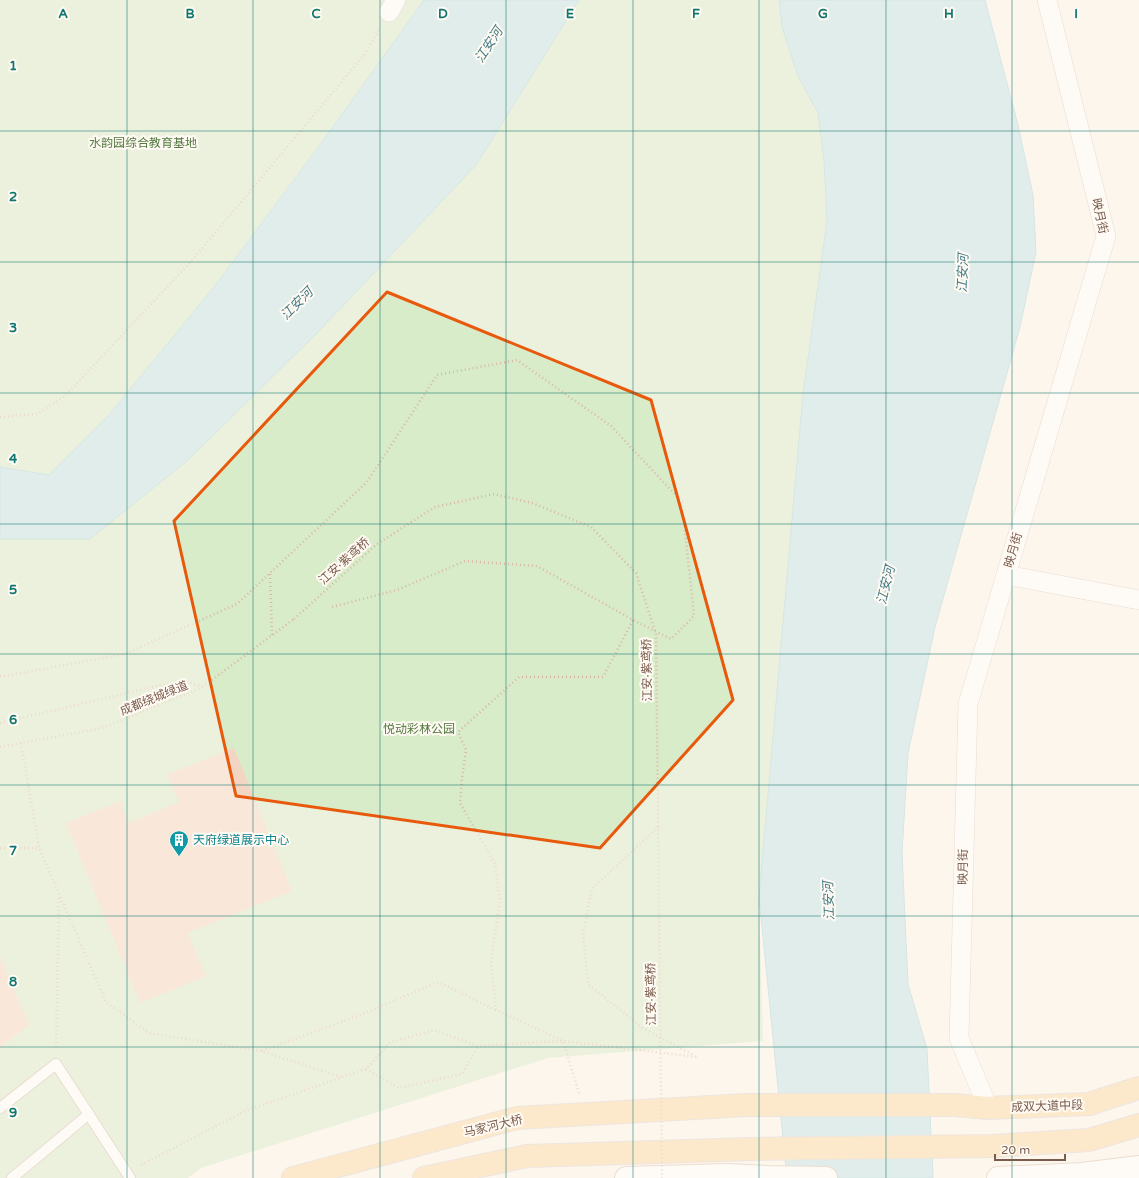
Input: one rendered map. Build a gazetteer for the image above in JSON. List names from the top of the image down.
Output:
{
  "streets": {
    "main road": ["成双大道中段", "马家河大桥"],
    "street": ["映月街"],
    "path": ["江安·紫鸢桥", "成都绕城绿道"]
  },
  "crossings": [
    ["映月街", "成双大道中段"],
    ["江安·紫鸢桥", "成都绕城绿道"],
    ["成双大道中段", "马家河大桥"]
  ],
  "water": ["江安河"],
  "parks": ["水韵园综合教育基地", "悦动彩林公园"],
  "places": {
    "building": ["天府绿道展示中心"]
  },
  "scale_bar": "20 m",
  "grid": {
    "columns": [
      "A",
      "B",
      "C",
      "D",
      "E",
      "F",
      "G",
      "H",
      "I"
    ],
    "rows": [
      "1",
      "2",
      "3",
      "4",
      "5",
      "6",
      "7",
      "8",
      "9"
    ]
  }
}
